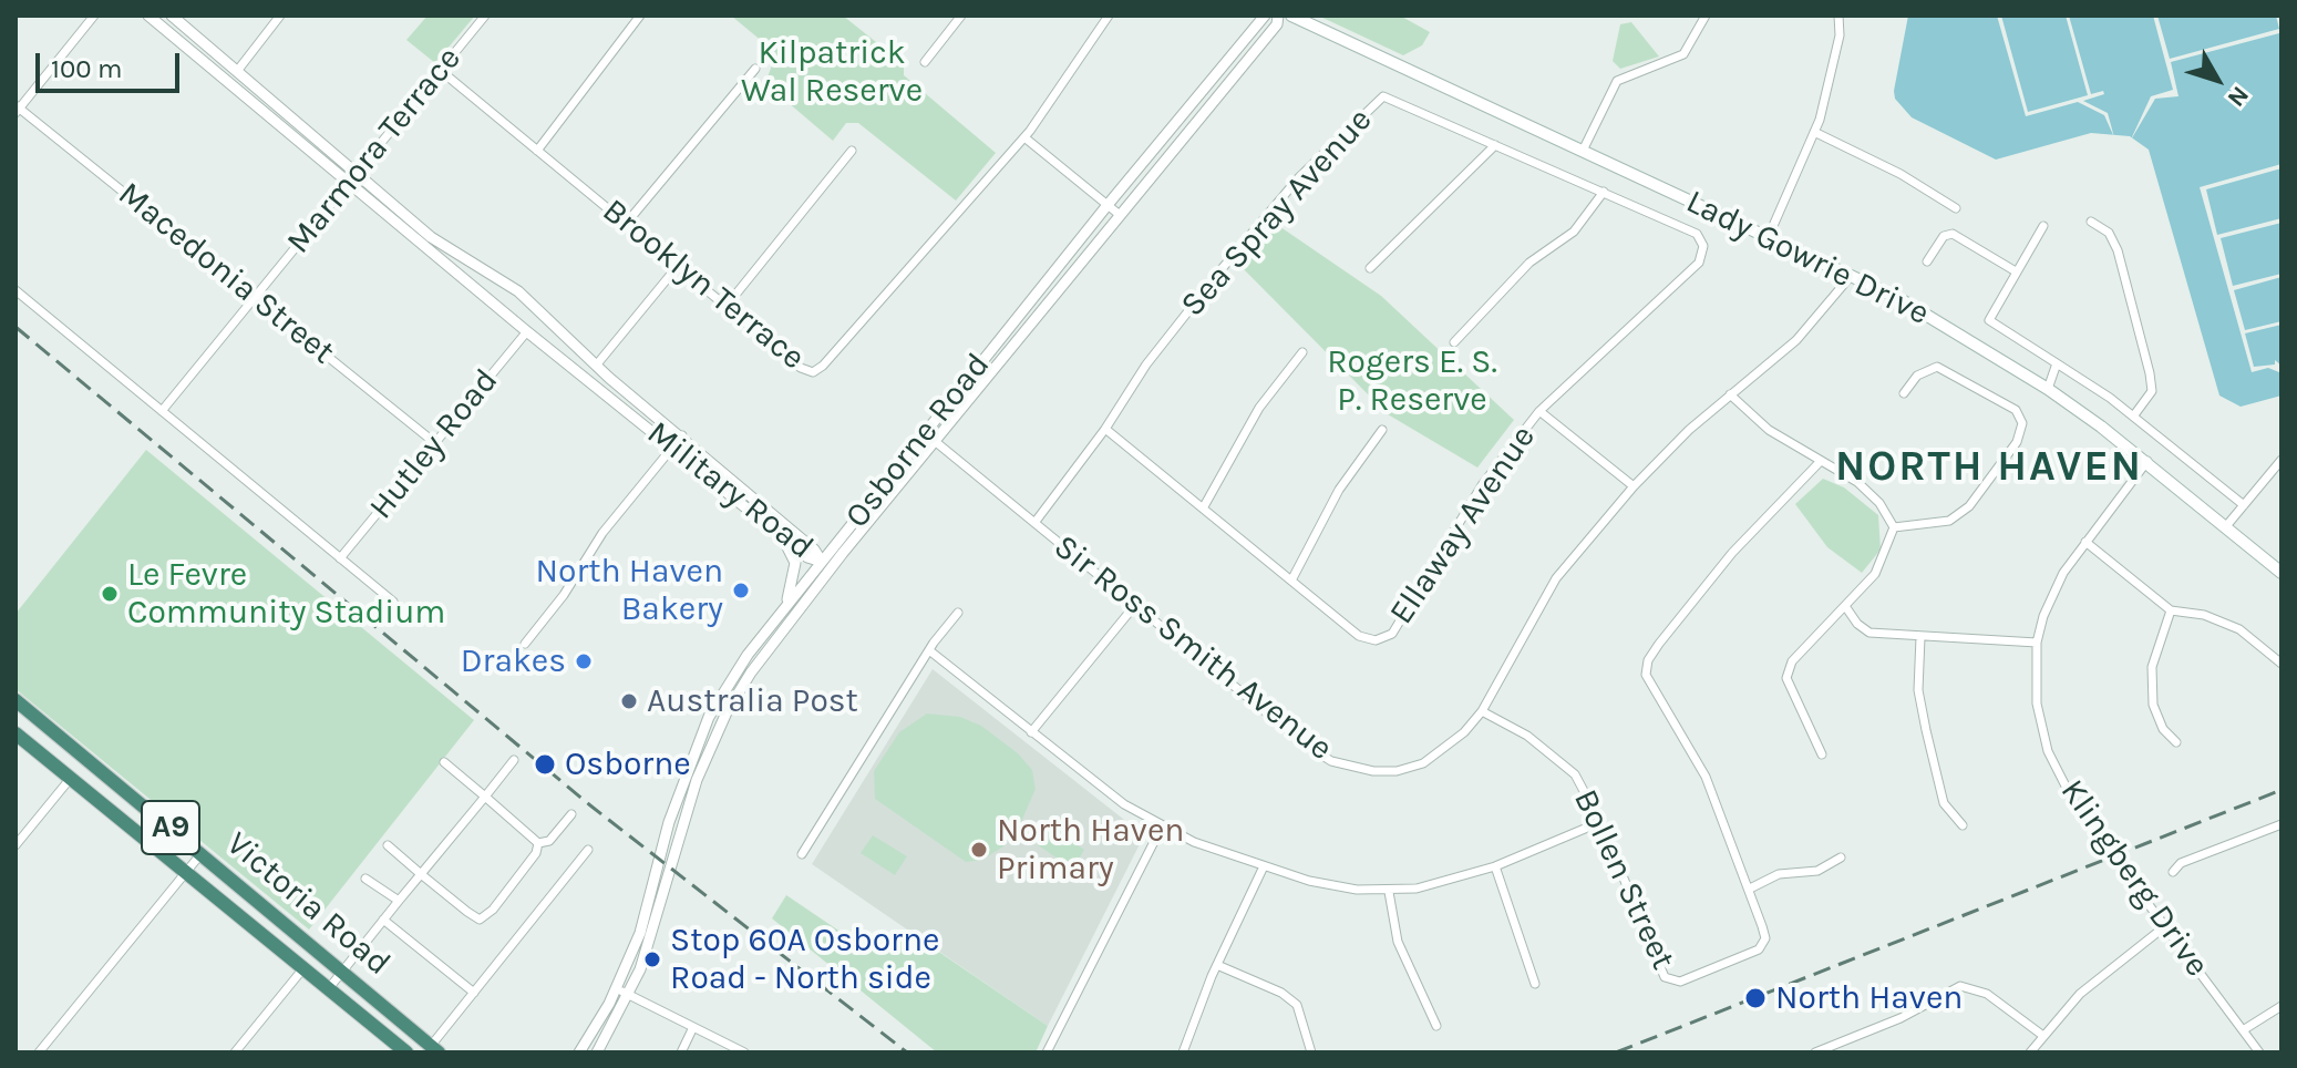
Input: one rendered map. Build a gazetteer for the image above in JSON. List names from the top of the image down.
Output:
{
  "streets": {
    "highway": ["A9", "Victoria Road"],
    "main road": ["Lady Gowrie Drive"],
    "street": [
      "Marmora Terrace",
      "Sea Spray Avenue",
      "Macedonia Street",
      "Brooklyn Terrace",
      "Osborne Road",
      "Hutley Road",
      "Military Road",
      "Ellaway Avenue",
      "Sir Ross Smith Avenue",
      "Klingberg Drive",
      "Bollen Street"
    ]
  },
  "crossings": [
    ["Marmora Terrace", "Macedonia Street"],
    ["Marmora Terrace", "Brooklyn Terrace"],
    ["Marmora Terrace", "Military Road"],
    ["Sea Spray Avenue", "Ellaway Avenue"],
    ["Sea Spray Avenue", "Sir Ross Smith Avenue"],
    ["Lady Gowrie Drive", "Sir Ross Smith Avenue"],
    ["Lady Gowrie Drive", "Klingberg Drive"],
    ["Macedonia Street", "Hutley Road"],
    ["Osborne Road", "Military Road"],
    ["Osborne Road", "Sir Ross Smith Avenue"],
    ["Hutley Road", "Military Road"],
    ["Sir Ross Smith Avenue", "Bollen Street"]
  ],
  "districts": ["NORTH HAVEN"],
  "parks": ["Kilpatrick Wal Reserve", "Rogers E. S. P. Reserve"],
  "places": [
    "North Haven Bakery",
    "Le Fevre Community Stadium",
    "Drakes",
    "Australia Post",
    "Osborne",
    "North Haven Primary",
    "Stop 60A Osborne Road - North side",
    "North Haven"
  ],
  "scale_bar": "100 m",
  "north": "bottom right"
}
